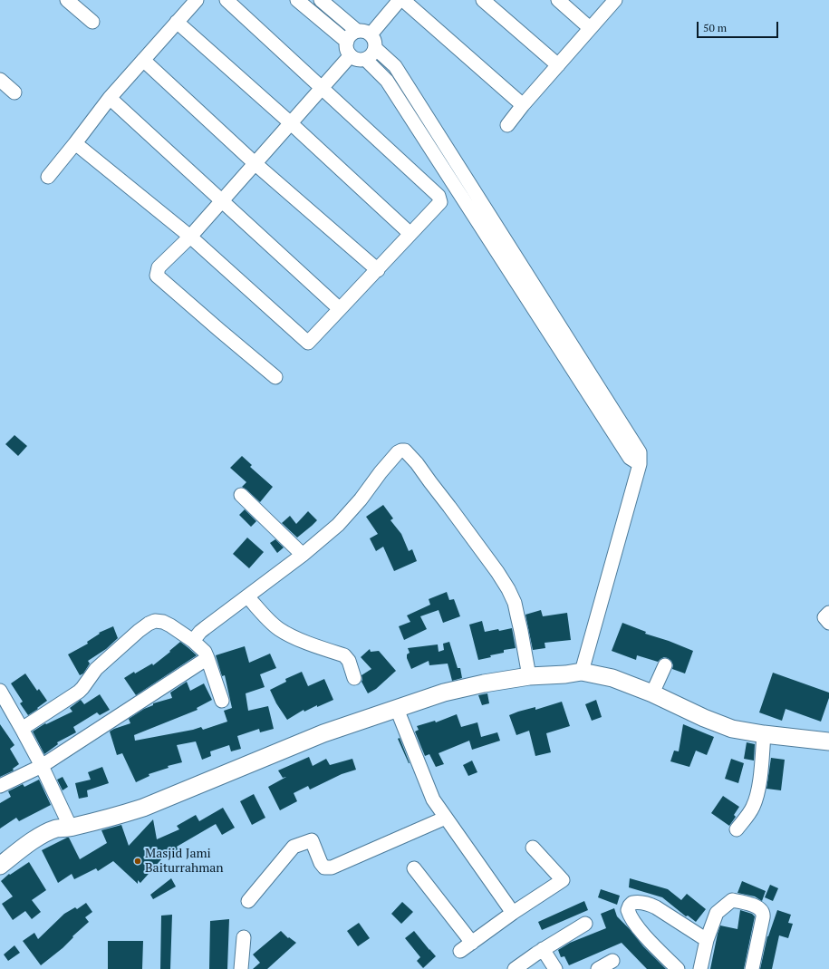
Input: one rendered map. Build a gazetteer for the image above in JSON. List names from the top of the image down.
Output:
{
  "places": ["Masjid Jami Baiturrahman"],
  "scale_bar": "50 m"
}
